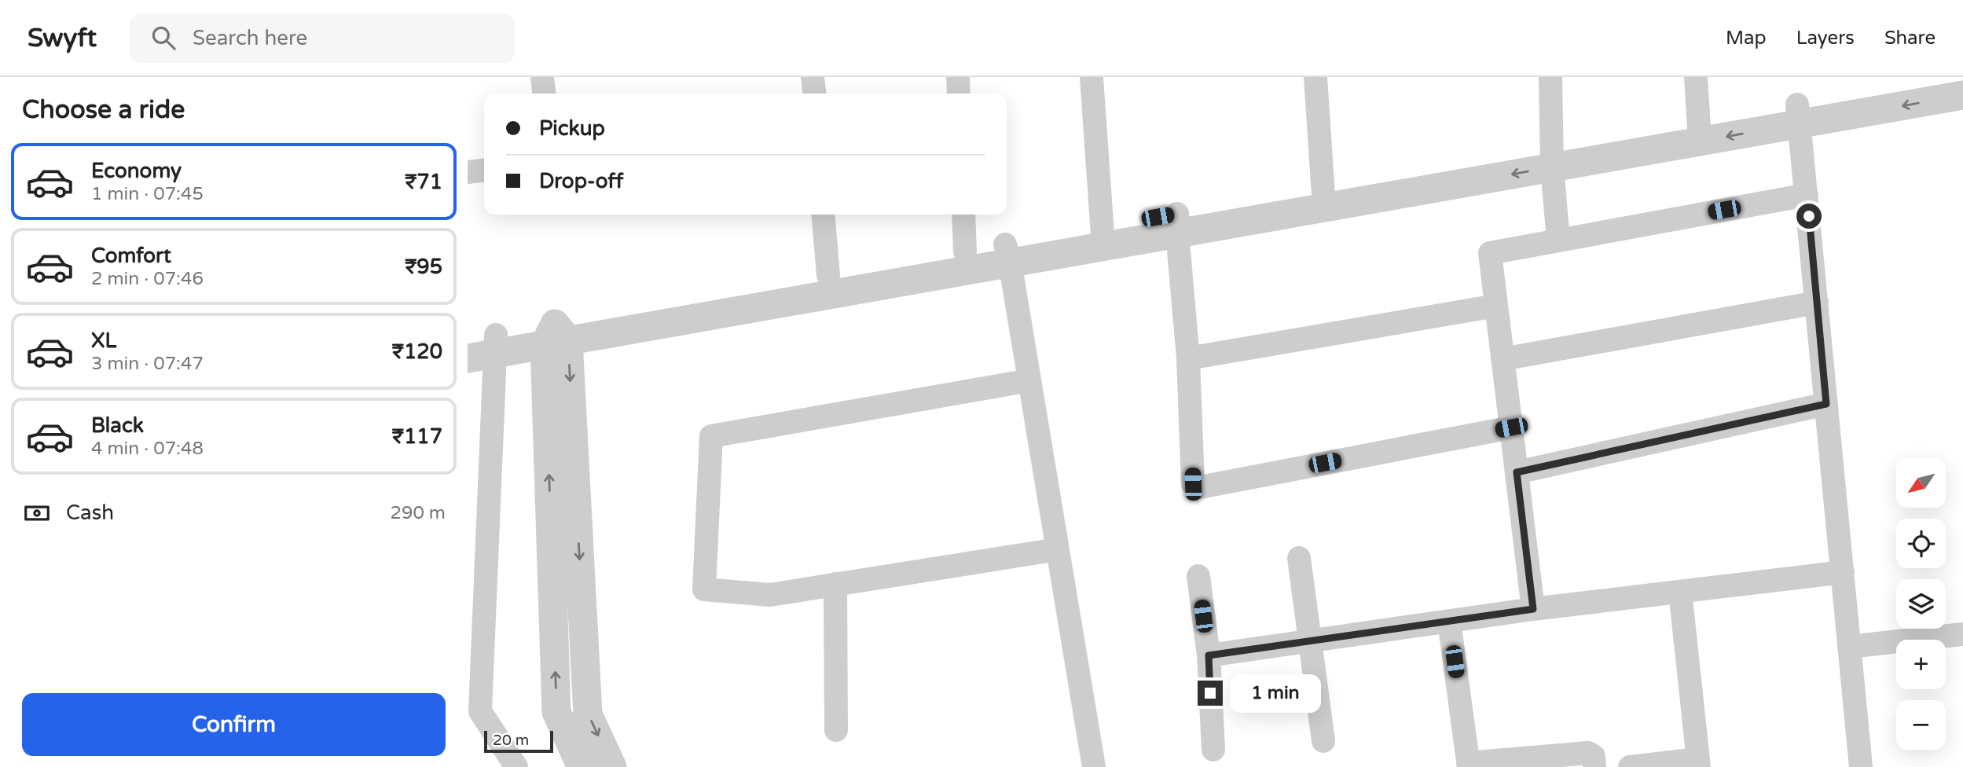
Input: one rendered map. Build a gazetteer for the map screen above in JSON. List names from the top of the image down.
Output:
{
  "scale_bar": "20 m",
  "north": "bottom left",
  "page": {
    "header": "Swyft",
    "search": "Search here",
    "nav": ["Map", "Layers", "Share"],
    "heading": "Choose a ride",
    "banner": ["Pickup", "Drop-off"],
    "list": [
      {
        "name": "Economy",
        "note": "1 min · 07:45",
        "value": "₹71"
      },
      {
        "name": "Comfort",
        "note": "2 min · 07:46",
        "value": "₹95"
      },
      {
        "name": "XL",
        "note": "3 min · 07:47",
        "value": "₹120"
      },
      {
        "name": "Black",
        "note": "4 min · 07:48",
        "value": "₹117"
      }
    ],
    "map_buttons": ["+", "−"],
    "pay": ["Cash", "290 m"],
    "bubble": "1 min",
    "buttons": "Confirm",
    "scale": "20 m"
  }
}
